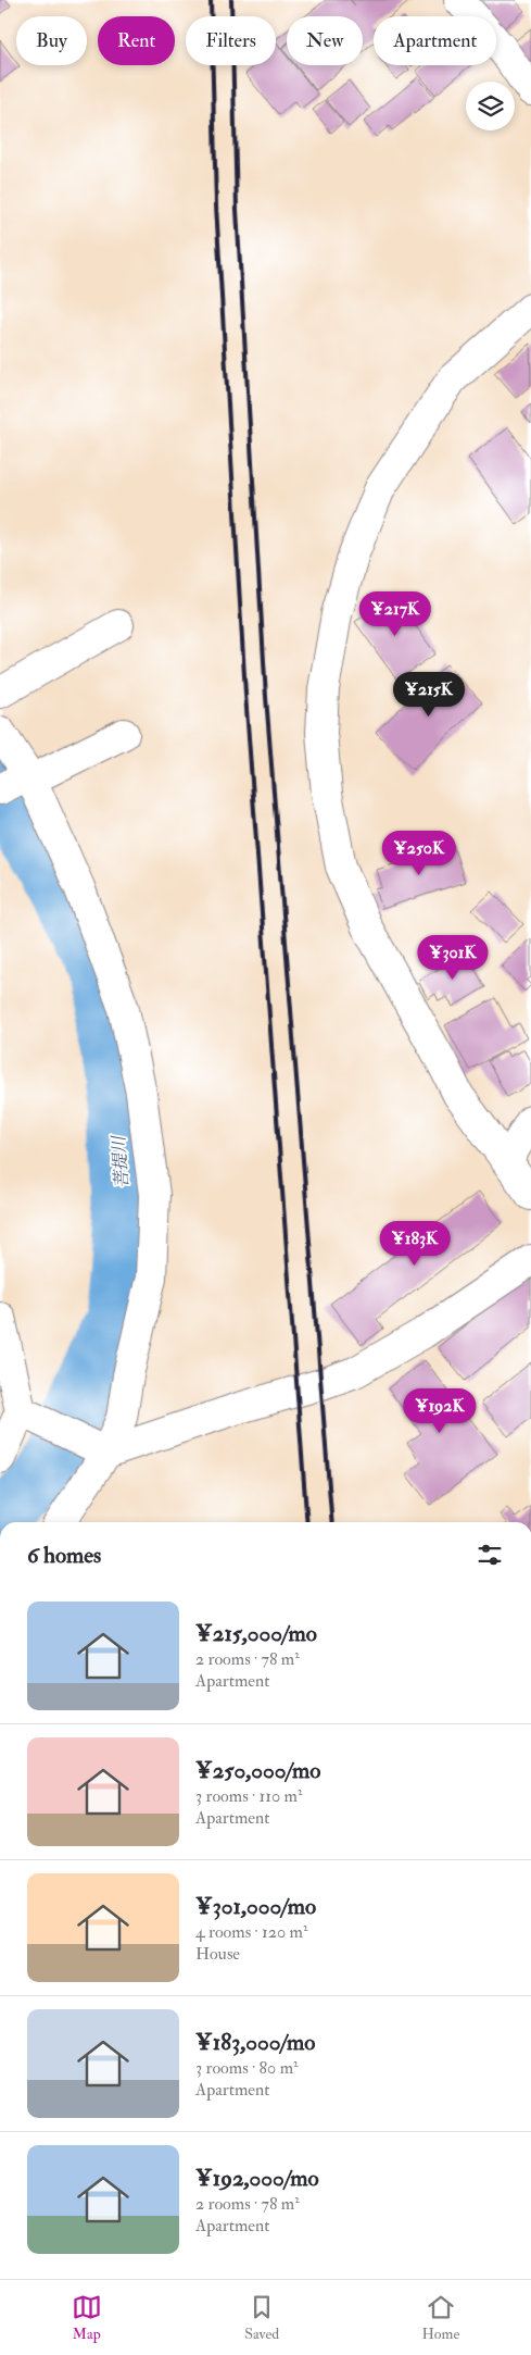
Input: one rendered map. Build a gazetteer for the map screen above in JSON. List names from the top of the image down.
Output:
{
  "water": ["菩提川"],
  "page": {
    "chip": [
      "Buy",
      "Rent",
      "Filters",
      "New",
      "Apartment"
    ],
    "price": [
      "¥217K",
      "¥215K",
      "¥250K",
      "¥301K",
      "¥183K",
      "¥192K"
    ],
    "heading": "6 homes",
    "list": [
      {
        "name": "¥215,000/mo",
        "note": "2 rooms · 78 m² · Apartment"
      },
      {
        "name": "¥250,000/mo",
        "note": "3 rooms · 110 m² · Apartment"
      },
      {
        "name": "¥301,000/mo",
        "note": "4 rooms · 120 m² · House"
      },
      {
        "name": "¥183,000/mo",
        "note": "3 rooms · 80 m² · Apartment"
      },
      {
        "name": "¥192,000/mo",
        "note": "2 rooms · 78 m² · Apartment"
      }
    ],
    "tabs": ["Map", "Saved", "Home"]
  }
}
